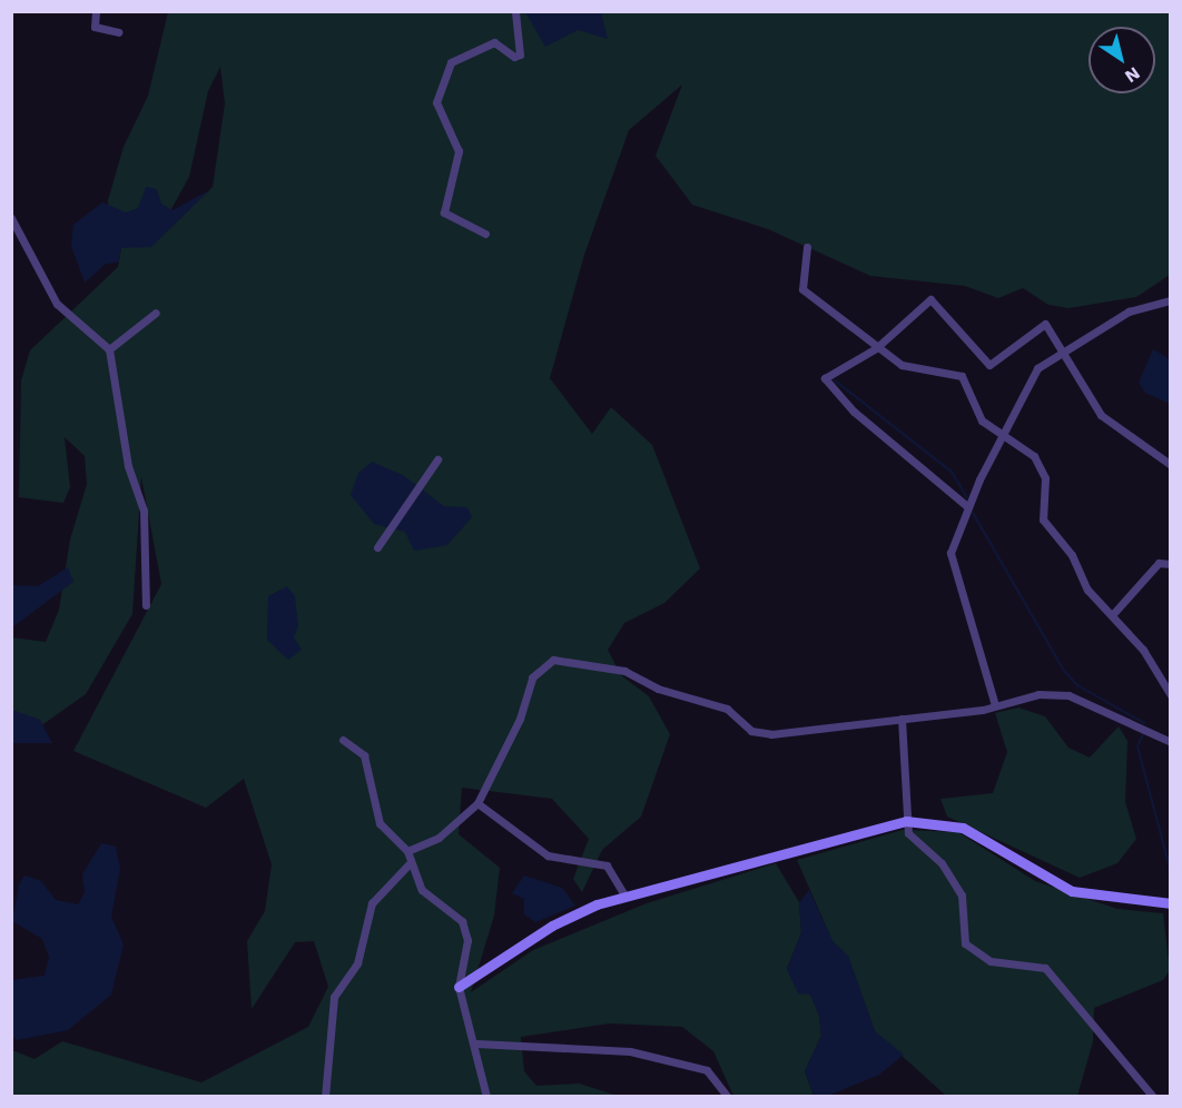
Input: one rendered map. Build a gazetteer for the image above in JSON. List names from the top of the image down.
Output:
{
  "north": "bottom right"
}
